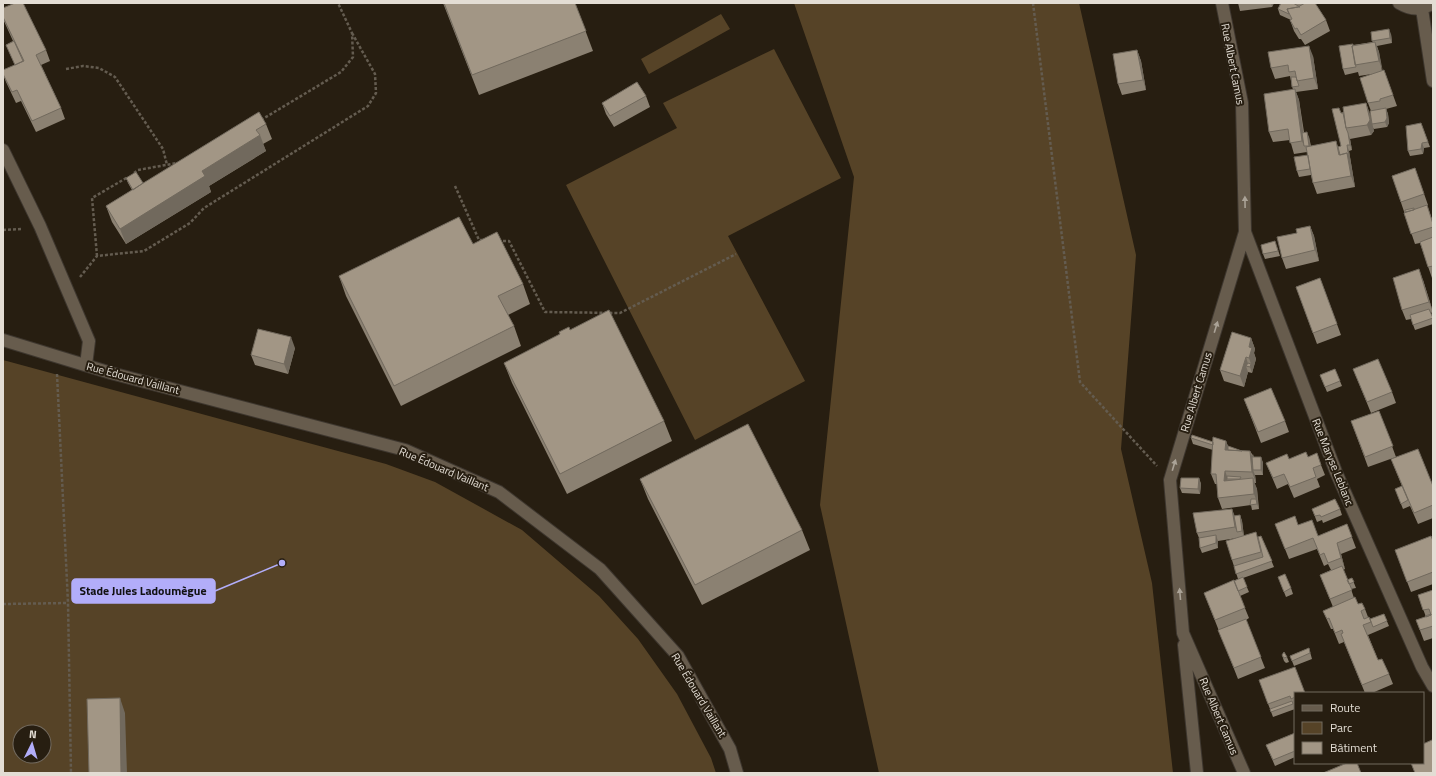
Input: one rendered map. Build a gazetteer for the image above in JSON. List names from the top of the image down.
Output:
{
  "streets": {
    "street": ["Rue Albert Camus", "Rue Édouard Vaillant", "Rue Maryse Leblanc"]
  },
  "crossings": [
    ["Rue Albert Camus", "Rue Maryse Leblanc"]
  ],
  "one_way": ["Rue Albert Camus"],
  "places": ["Stade Jules Ladoumègue"],
  "legend": ["Route", "Parc", "Bâtiment"],
  "north": "top"
}
